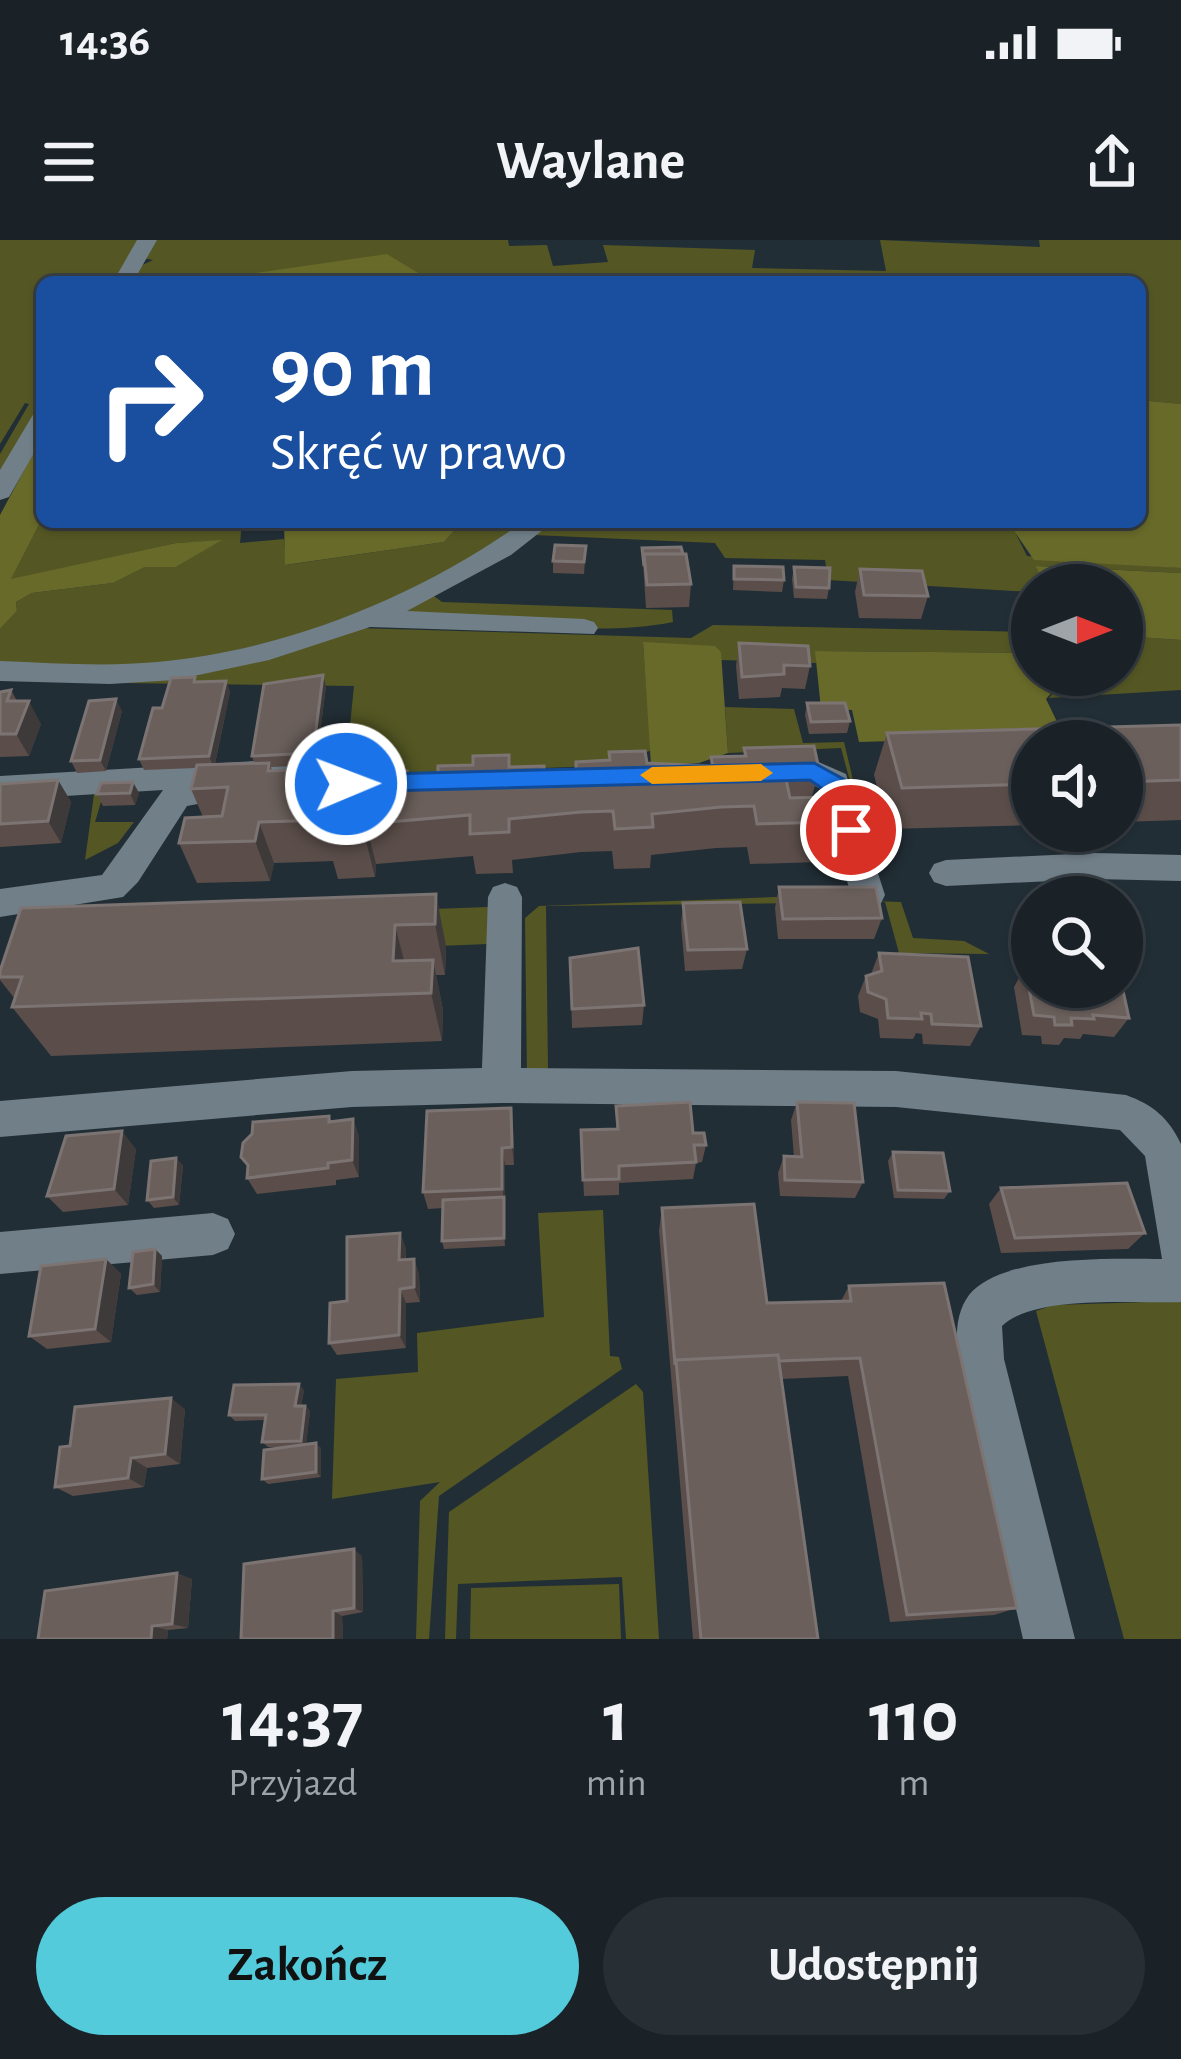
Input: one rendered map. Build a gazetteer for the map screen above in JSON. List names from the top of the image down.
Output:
{
  "north": "right",
  "page": {
    "status": "14:36",
    "header": "Waylane",
    "turn": ["90 m", "Skręć w prawo"],
    "eta": [
      "14:37",
      "Przyjazd",
      "1",
      "min",
      "110",
      "m"
    ],
    "buttons": ["Zakończ", "Udostępnij"]
  }
}
